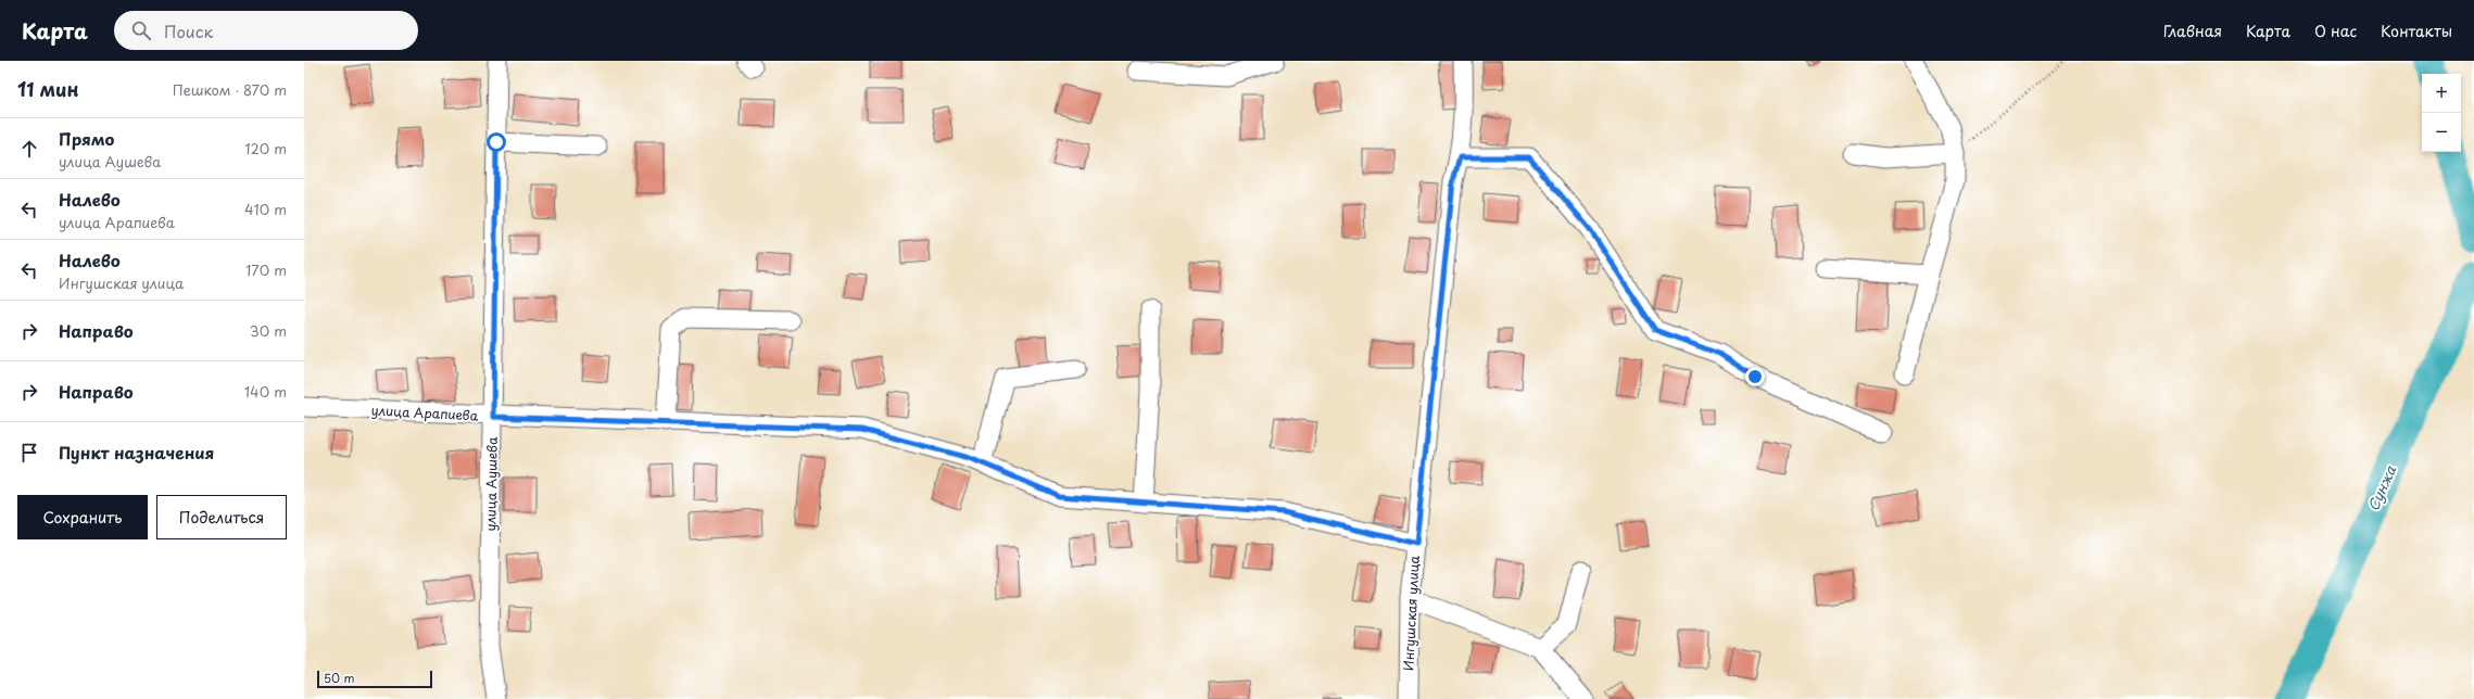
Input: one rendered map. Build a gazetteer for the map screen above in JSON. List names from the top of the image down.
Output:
{
  "streets": {
    "street": ["улица Арапиева", "улица Аушева", "Ингушская улица"]
  },
  "crossings": [
    ["улица Арапиева", "улица Аушева"],
    ["улица Арапиева", "Ингушская улица"]
  ],
  "water": ["Сунжа"],
  "scale_bar": "50 m",
  "page": {
    "header": "Карта",
    "search": "Поиск",
    "nav": [
      "Главная",
      "Карта",
      "О нас",
      "Контакты"
    ],
    "heading": ["11 мин", "Пешком · 870 m"],
    "map_buttons": ["+", "−"],
    "list": [
      ["Прямо", "улица Аушева", "120 m"],
      ["Налево", "улица Арапиева", "410 m"],
      ["Налево", "Ингушская улица", "170 m"],
      ["Направо", "30 m"],
      ["Направо", "140 m"],
      "Пункт назначения"
    ],
    "buttons": ["Сохранить", "Поделиться"],
    "scale": "50 m"
  }
}
